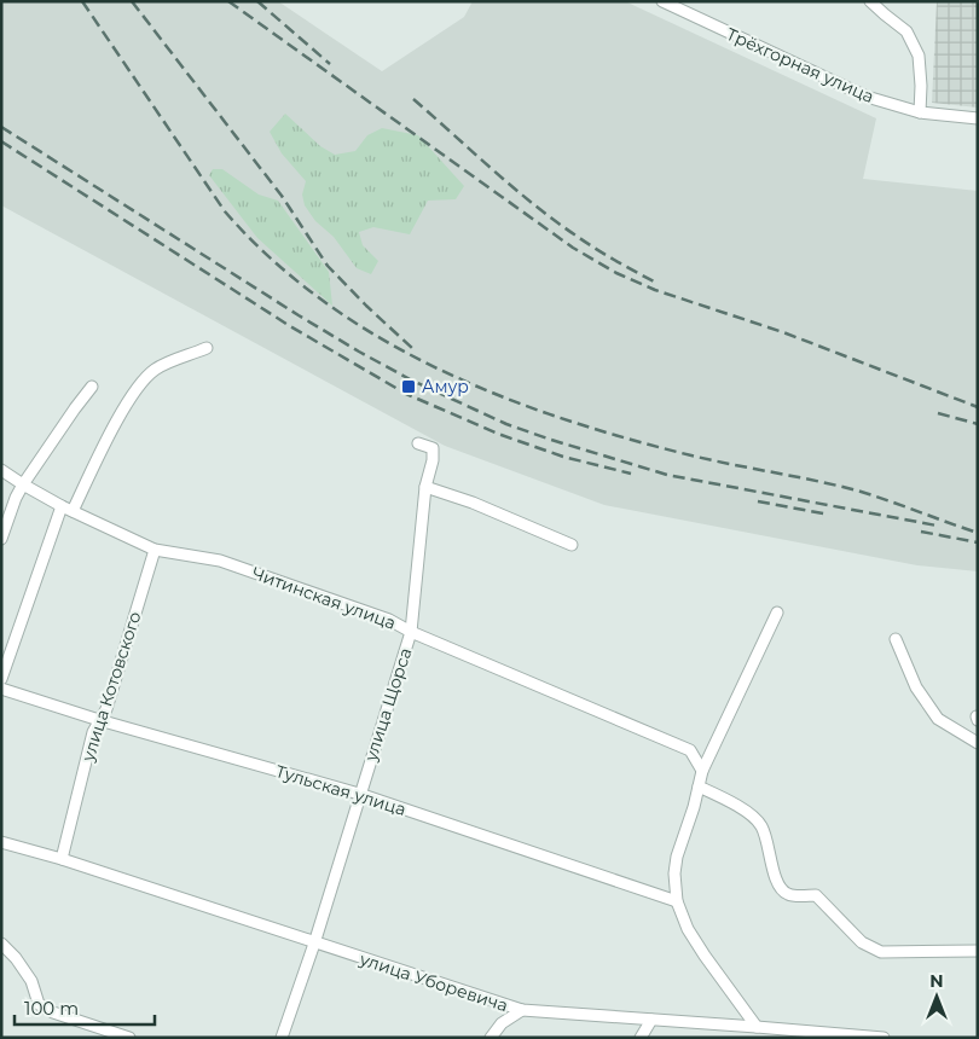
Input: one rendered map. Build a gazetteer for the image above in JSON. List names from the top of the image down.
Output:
{
  "streets": {
    "street": [
      "Трёхгорная улица",
      "Читинская улица",
      "улица Котовского",
      "улица Щорса",
      "Тульская улица",
      "улица Уборевича"
    ]
  },
  "crossings": [
    ["Читинская улица", "улица Котовского"],
    ["Читинская улица", "улица Щорса"],
    ["улица Котовского", "Тульская улица"],
    ["улица Котовского", "улица Уборевича"],
    ["улица Щорса", "Тульская улица"],
    ["улица Щорса", "улица Уборевича"]
  ],
  "places": {
    "transit": ["Амур"]
  },
  "scale_bar": "100 m",
  "north": "top"
}
